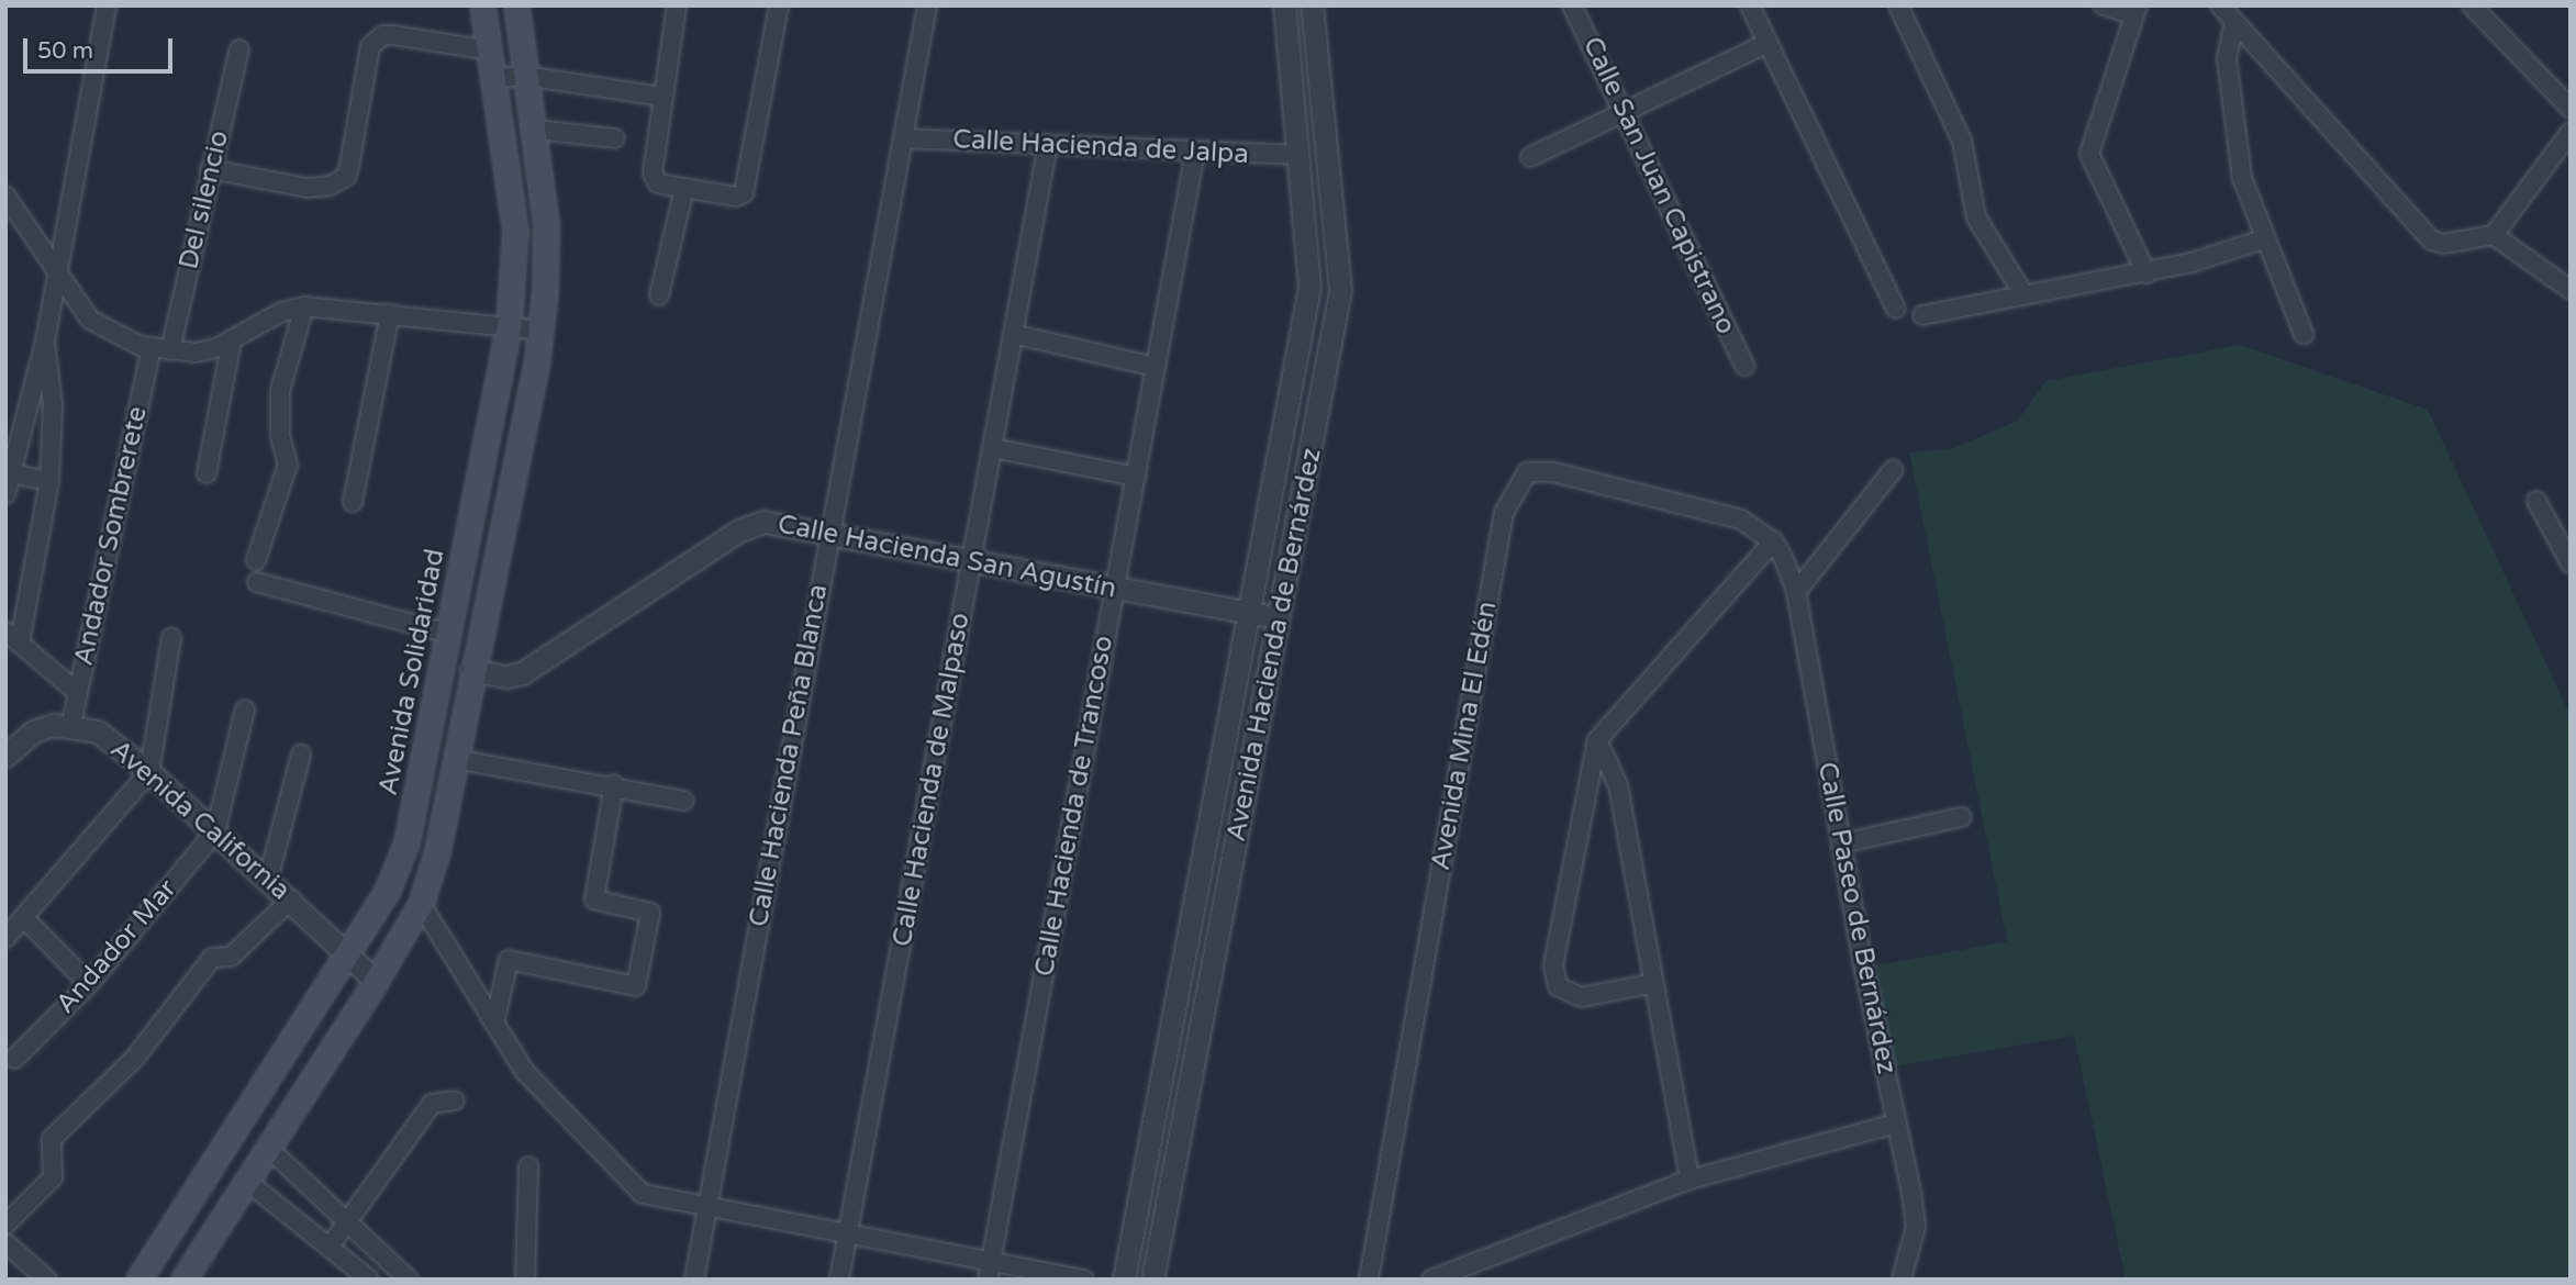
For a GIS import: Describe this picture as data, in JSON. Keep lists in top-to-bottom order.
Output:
{
  "streets": {
    "main road": ["Avenida Solidaridad"],
    "street": [
      "Calle Hacienda de Jalpa",
      "Calle San Juan Capistrano",
      "Del silencio",
      "Andador Sombrerete",
      "Calle Hacienda San Agustín",
      "Avenida Hacienda de Bernárdez",
      "Avenida Mina El Edén",
      "Calle Hacienda Peña Blanca",
      "Calle Hacienda de Malpaso",
      "Calle Hacienda de Trancoso",
      "Avenida California",
      "Calle Paseo de Bernárdez",
      "Andador Mar"
    ]
  },
  "crossings": [
    ["Calle Hacienda de Jalpa", "Avenida Hacienda de Bernárdez"],
    ["Calle Hacienda de Jalpa", "Calle Hacienda Peña Blanca"],
    ["Calle Hacienda de Jalpa", "Calle Hacienda de Malpaso"],
    ["Calle Hacienda de Jalpa", "Calle Hacienda de Trancoso"],
    ["Andador Sombrerete", "Avenida California"],
    ["Calle Hacienda San Agustín", "Avenida Hacienda de Bernárdez"],
    ["Calle Hacienda San Agustín", "Calle Hacienda Peña Blanca"],
    ["Calle Hacienda San Agustín", "Calle Hacienda de Malpaso"],
    ["Calle Hacienda San Agustín", "Calle Hacienda de Trancoso"],
    ["Avenida Solidaridad", "Avenida California"],
    ["Avenida Mina El Edén", "Calle Paseo de Bernárdez"],
    ["Avenida California", "Andador Mar"]
  ],
  "scale_bar": "50 m"
}
